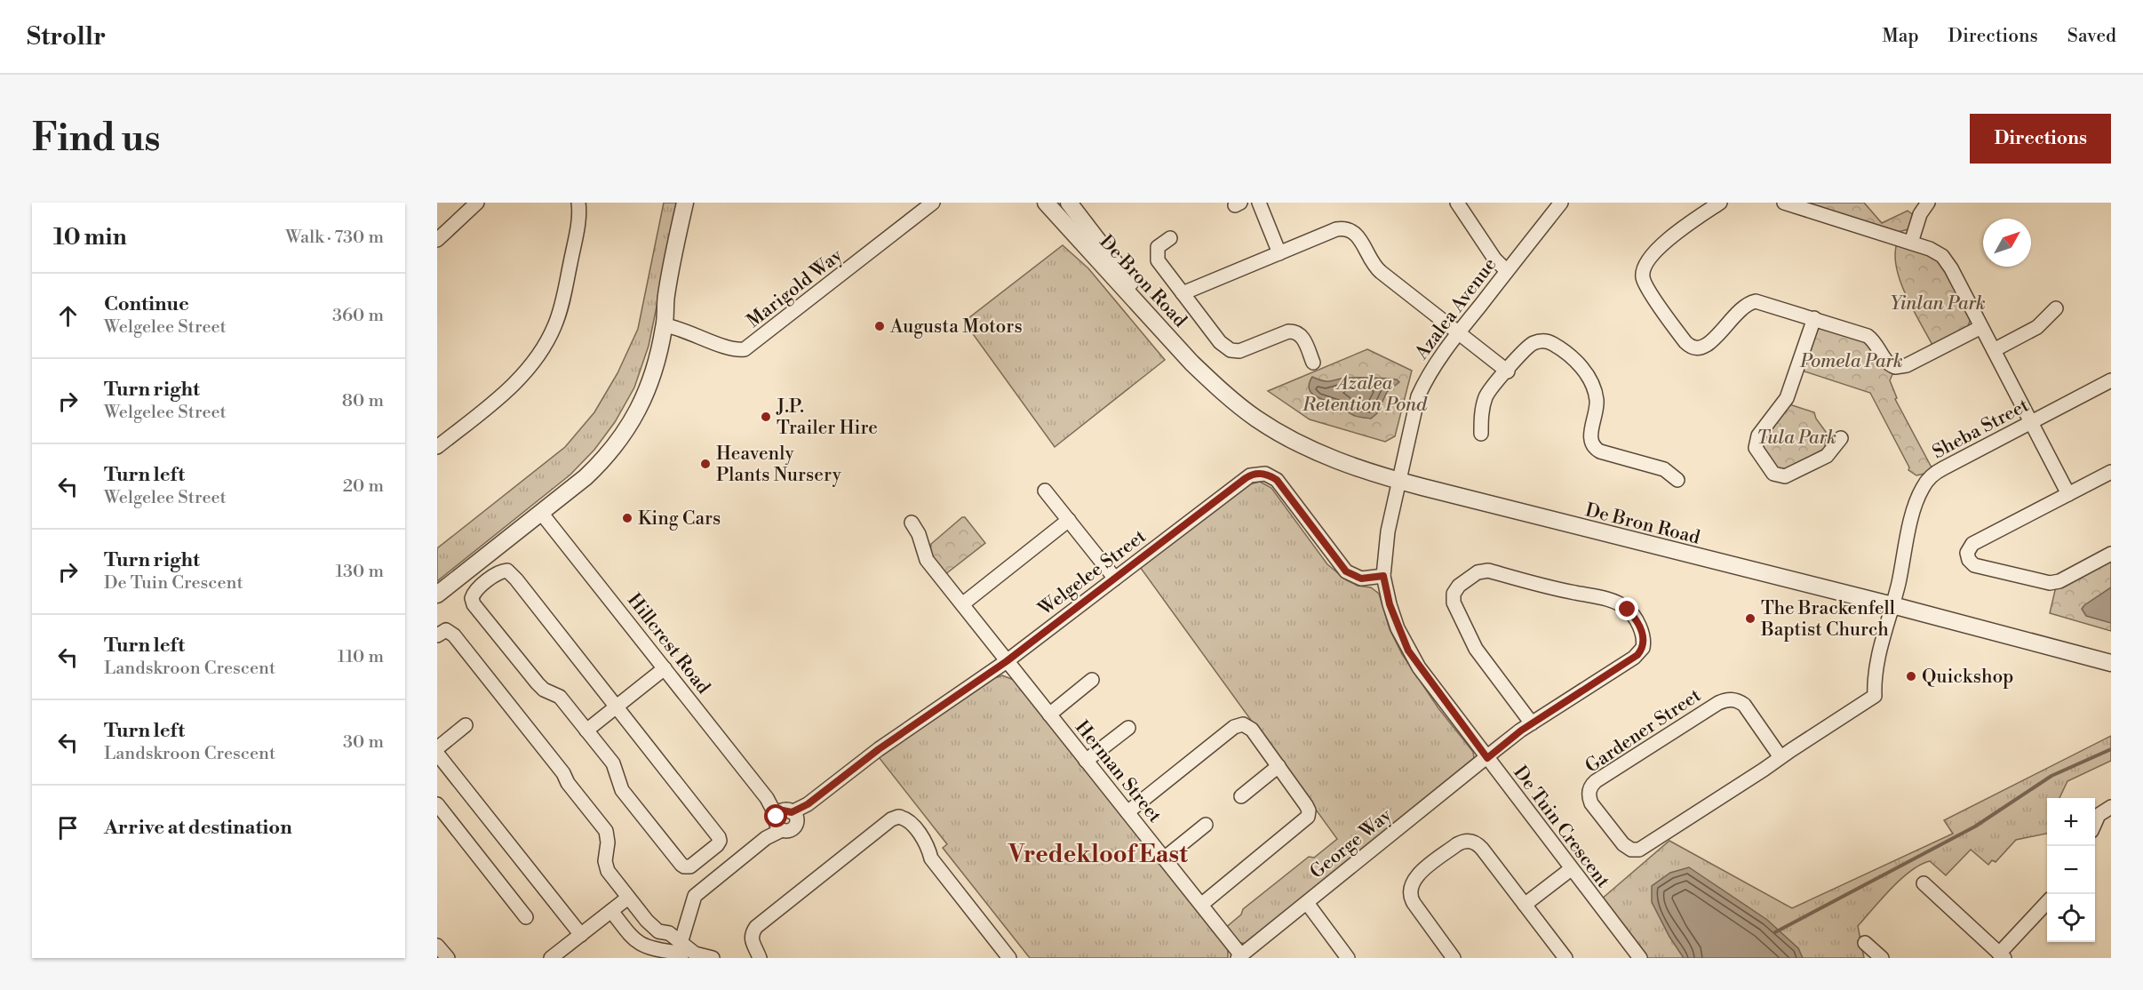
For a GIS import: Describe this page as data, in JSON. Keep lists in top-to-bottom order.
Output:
{
  "streets": {
    "street": [
      "De Bron Road",
      "Marigold Way",
      "Azalea Avenue",
      "Sheba Street",
      "Welgelee Street",
      "Hillcrest Road",
      "Gardener Street",
      "Herman Street",
      "De Tuin Crescent",
      "George Way"
    ]
  },
  "crossings": [
    ["De Bron Road", "Azalea Avenue"],
    ["De Bron Road", "Sheba Street"],
    ["De Bron Road", "Gardener Street"],
    ["De Bron Road", "De Tuin Crescent"],
    ["Azalea Avenue", "De Tuin Crescent"],
    ["Sheba Street", "Gardener Street"],
    ["Welgelee Street", "Hillcrest Road"],
    ["Welgelee Street", "Herman Street"],
    ["Welgelee Street", "De Tuin Crescent"],
    ["Herman Street", "George Way"],
    ["De Tuin Crescent", "George Way"]
  ],
  "districts": ["Vredekloof East"],
  "parks": [
    "Yinlan Park",
    "Pomela Park",
    "Azalea Retention Pond",
    "Tula Park"
  ],
  "places": [
    "Augusta Motors",
    "J.P. Trailer Hire",
    "Heavenly Plants Nursery",
    "King Cars",
    "The Brackenfell Baptist Church",
    "Quickshop"
  ],
  "north": "top right",
  "page": {
    "header": "Strollr",
    "nav": ["Map", "Directions", "Saved"],
    "buttons": "Directions",
    "title": "Find us",
    "heading": ["10 min", "Walk · 730 m"],
    "list": [
      ["Continue", "Welgelee Street", "360 m"],
      ["Turn right", "Welgelee Street", "80 m"],
      ["Turn left", "Welgelee Street", "20 m"],
      ["Turn right", "De Tuin Crescent", "130 m"],
      ["Turn left", "Landskroon Crescent", "110 m"],
      ["Turn left", "Landskroon Crescent", "30 m"],
      "Arrive at destination"
    ],
    "map_buttons": ["+", "−"]
  }
}
